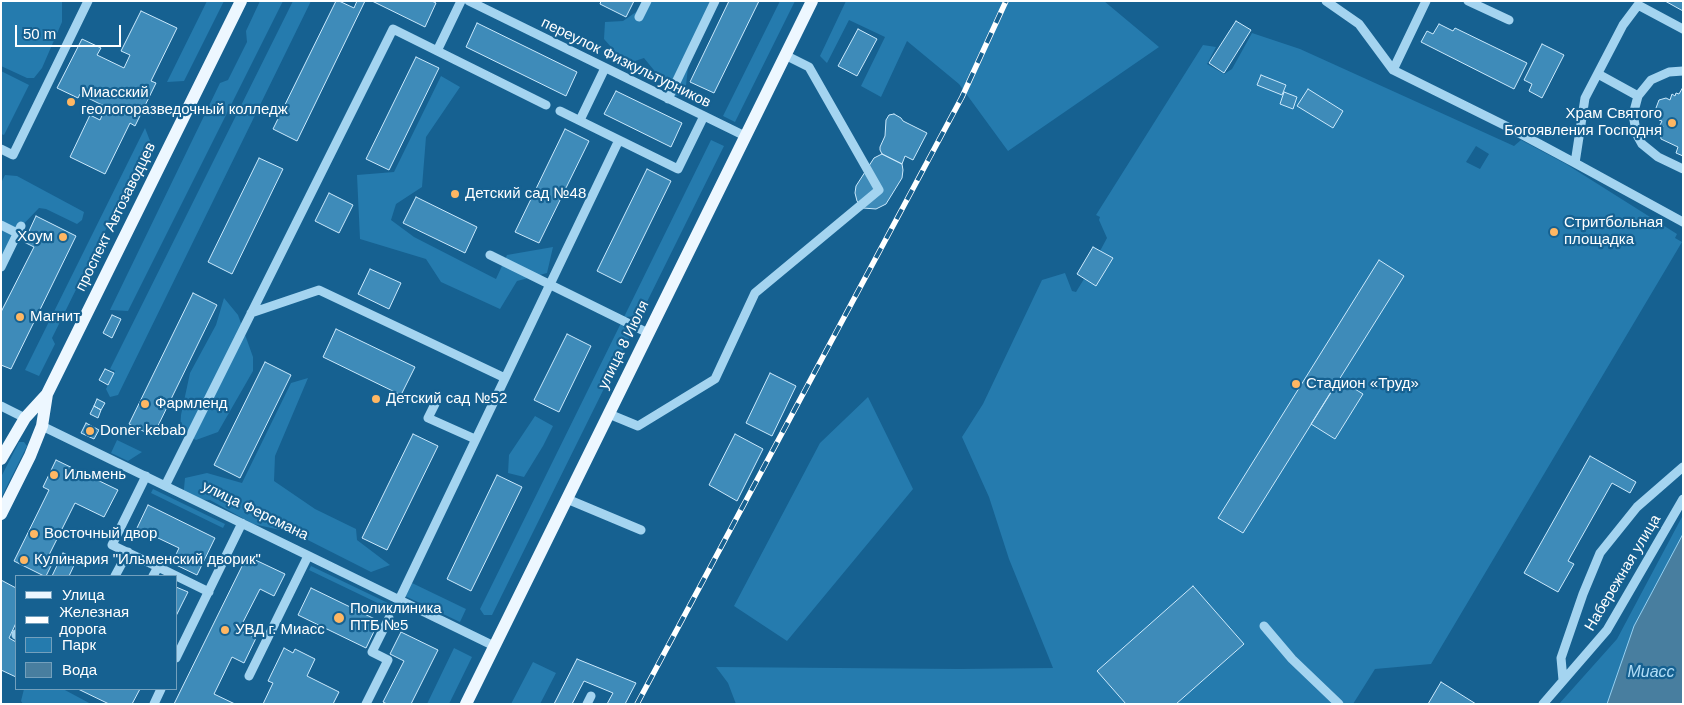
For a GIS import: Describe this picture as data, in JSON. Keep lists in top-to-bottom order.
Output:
{
  "streets": {
    "main road": ["проспект Автозаводцев", "улица 8 Июля", "улица Ферсмана"],
    "street": ["переулок Физкультурников", "Набережная улица"]
  },
  "crossings": [
    ["переулок Физкультурников", "улица 8 Июля"],
    ["проспект Автозаводцев", "улица Ферсмана"],
    ["улица 8 Июля", "улица Ферсмана"]
  ],
  "water": ["Миасс"],
  "places": [
    "Миасский геологоразведочный колледж",
    "Храм Святого Богоявления Господня",
    "Детский сад №48",
    "Стритбольная площадка",
    "Хоум",
    "Магнит",
    "Стадион «Труд»",
    "Детский сад №52",
    "Фармленд",
    "Doner kebab",
    "Ильмень",
    "Восточный двор",
    "Кулинария \"Ильменский дворик\"",
    "Поликлиника ПТБ №5",
    "УВД г. Миасс"
  ],
  "legend": [
    "Улица",
    "Железная дорога",
    "Парк",
    "Вода"
  ],
  "scale_bar": "50 m"
}
